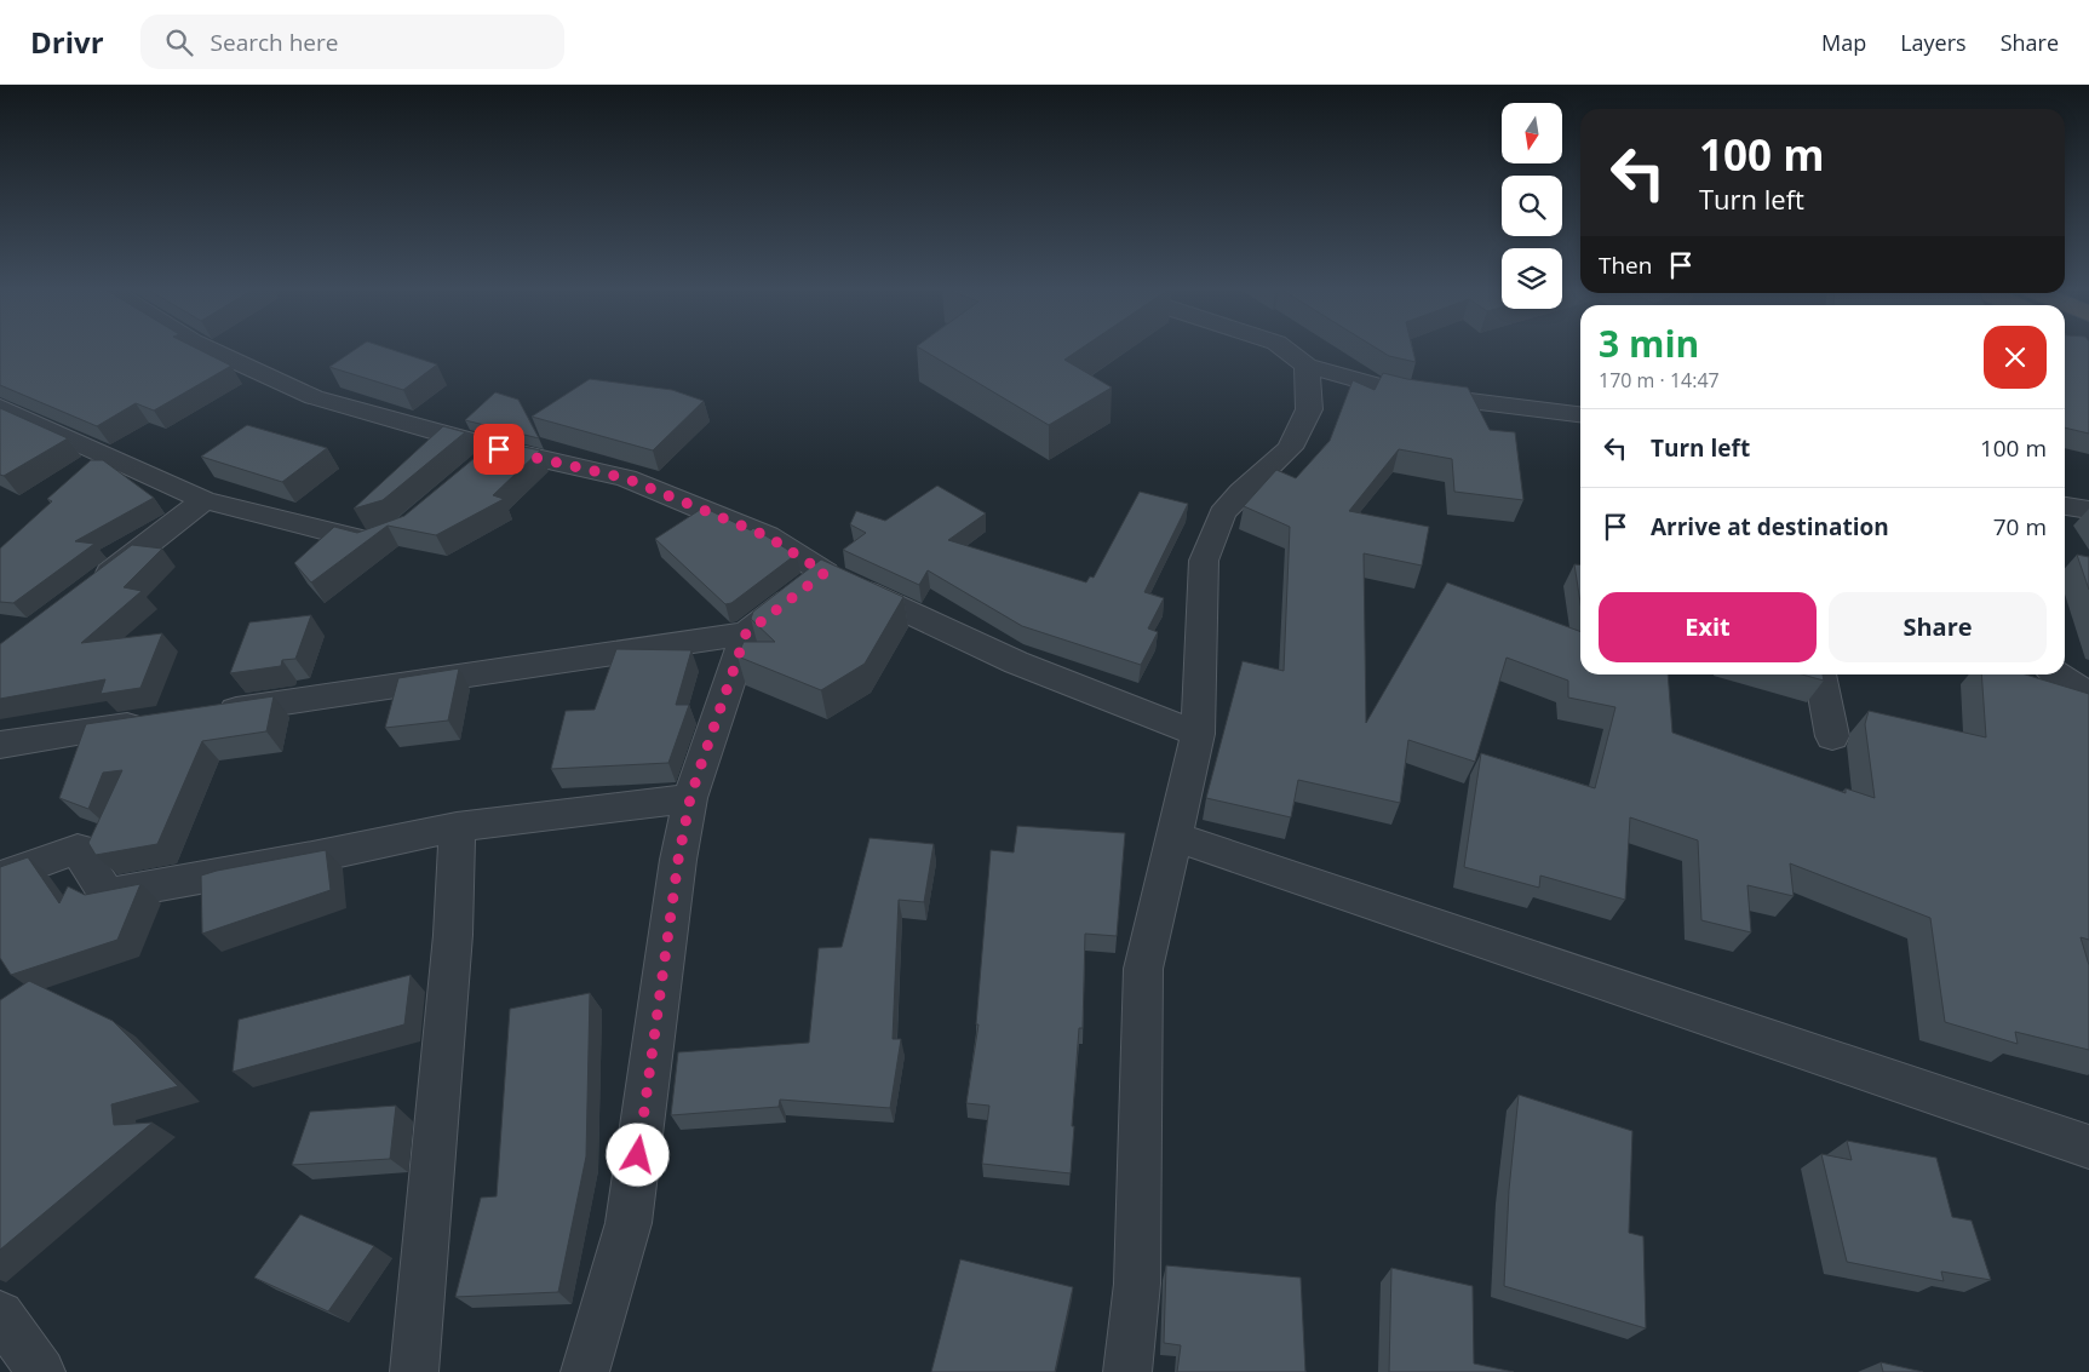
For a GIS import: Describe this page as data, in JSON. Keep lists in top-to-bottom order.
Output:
{
  "north": "bottom",
  "page": {
    "header": "Drivr",
    "search": "Search here",
    "nav": ["Map", "Layers", "Share"],
    "turn": ["100 m", "Turn left"],
    "then": "Then",
    "heading": ["3 min", "170 m · 14:47"],
    "list": [
      {
        "name": "Turn left",
        "value": "100 m"
      },
      {
        "name": "Arrive at destination",
        "value": "70 m"
      }
    ],
    "buttons": ["Exit", "Share"]
  }
}
